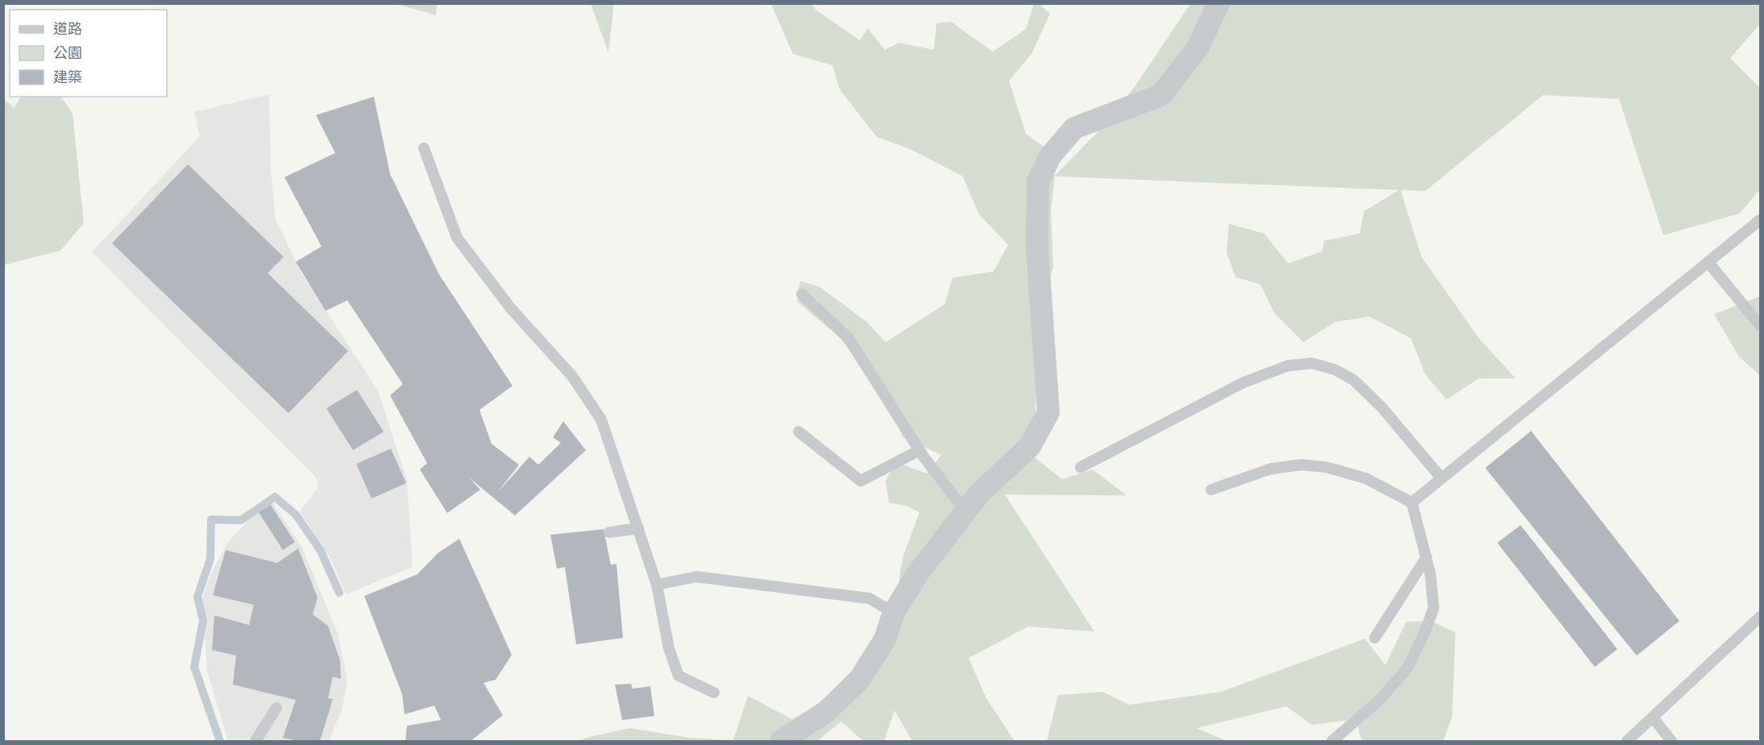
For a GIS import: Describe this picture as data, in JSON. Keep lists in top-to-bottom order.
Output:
{
  "legend": ["道路", "公園", "建築"]
}
